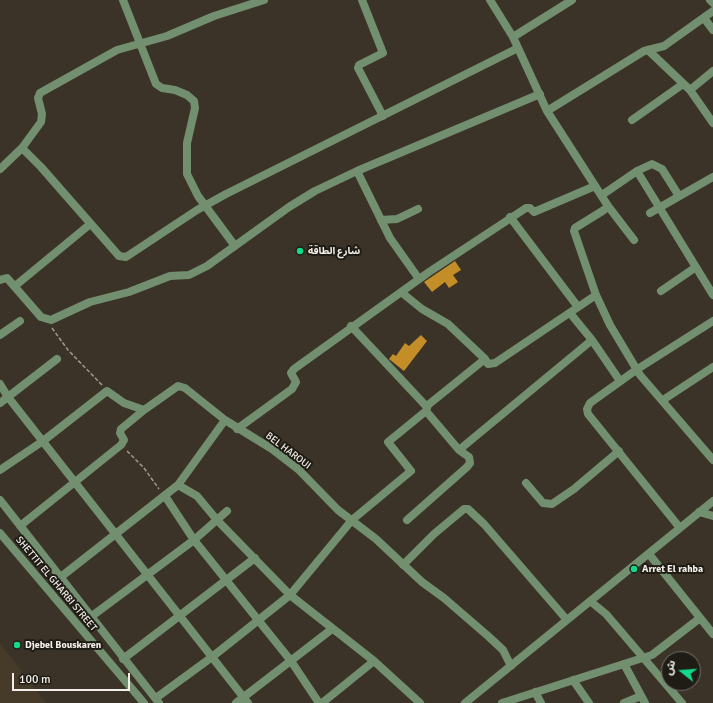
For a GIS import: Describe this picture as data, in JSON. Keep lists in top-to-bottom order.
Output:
{
  "streets": {
    "street": ["BEL HAROUI", "SHETTIT EL GHARBI STREET"]
  },
  "places": ["شارع الطاقة", "Arret El rahba", "Djebel Bouskaren"],
  "scale_bar": "100 m",
  "north": "left"
}
